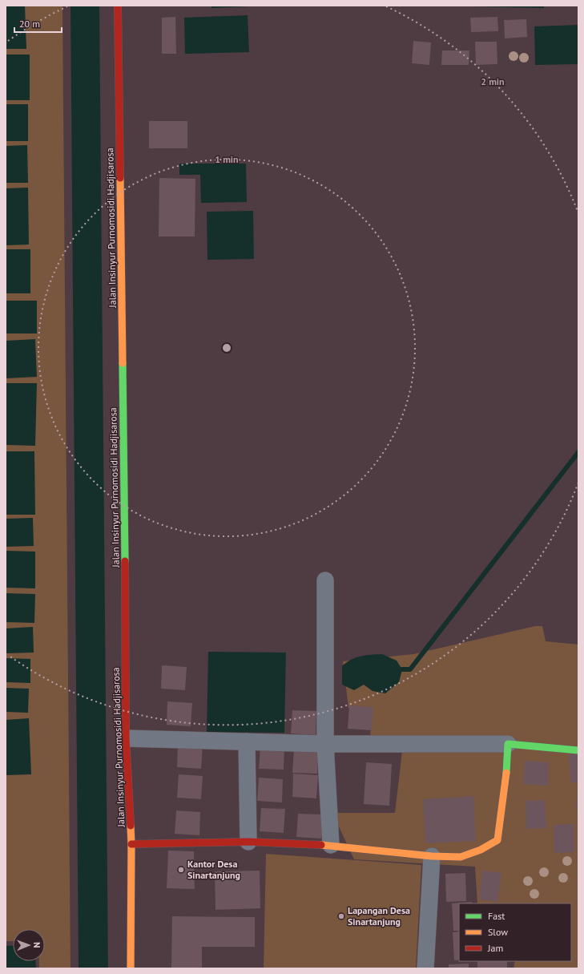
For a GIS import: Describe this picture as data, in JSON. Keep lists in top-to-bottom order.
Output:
{
  "streets": {
    "street": ["Jalan Insinyur Purnomosidi Hadjisarosa"]
  },
  "places": ["Kantor Desa Sinartanjung", "Lapangan Desa Sinartanjung"],
  "legend": ["Fast", "Slow", "Jam"],
  "scale_bar": "20 m",
  "north": "right",
  "rings": ["2 min", "1 min"]
}
